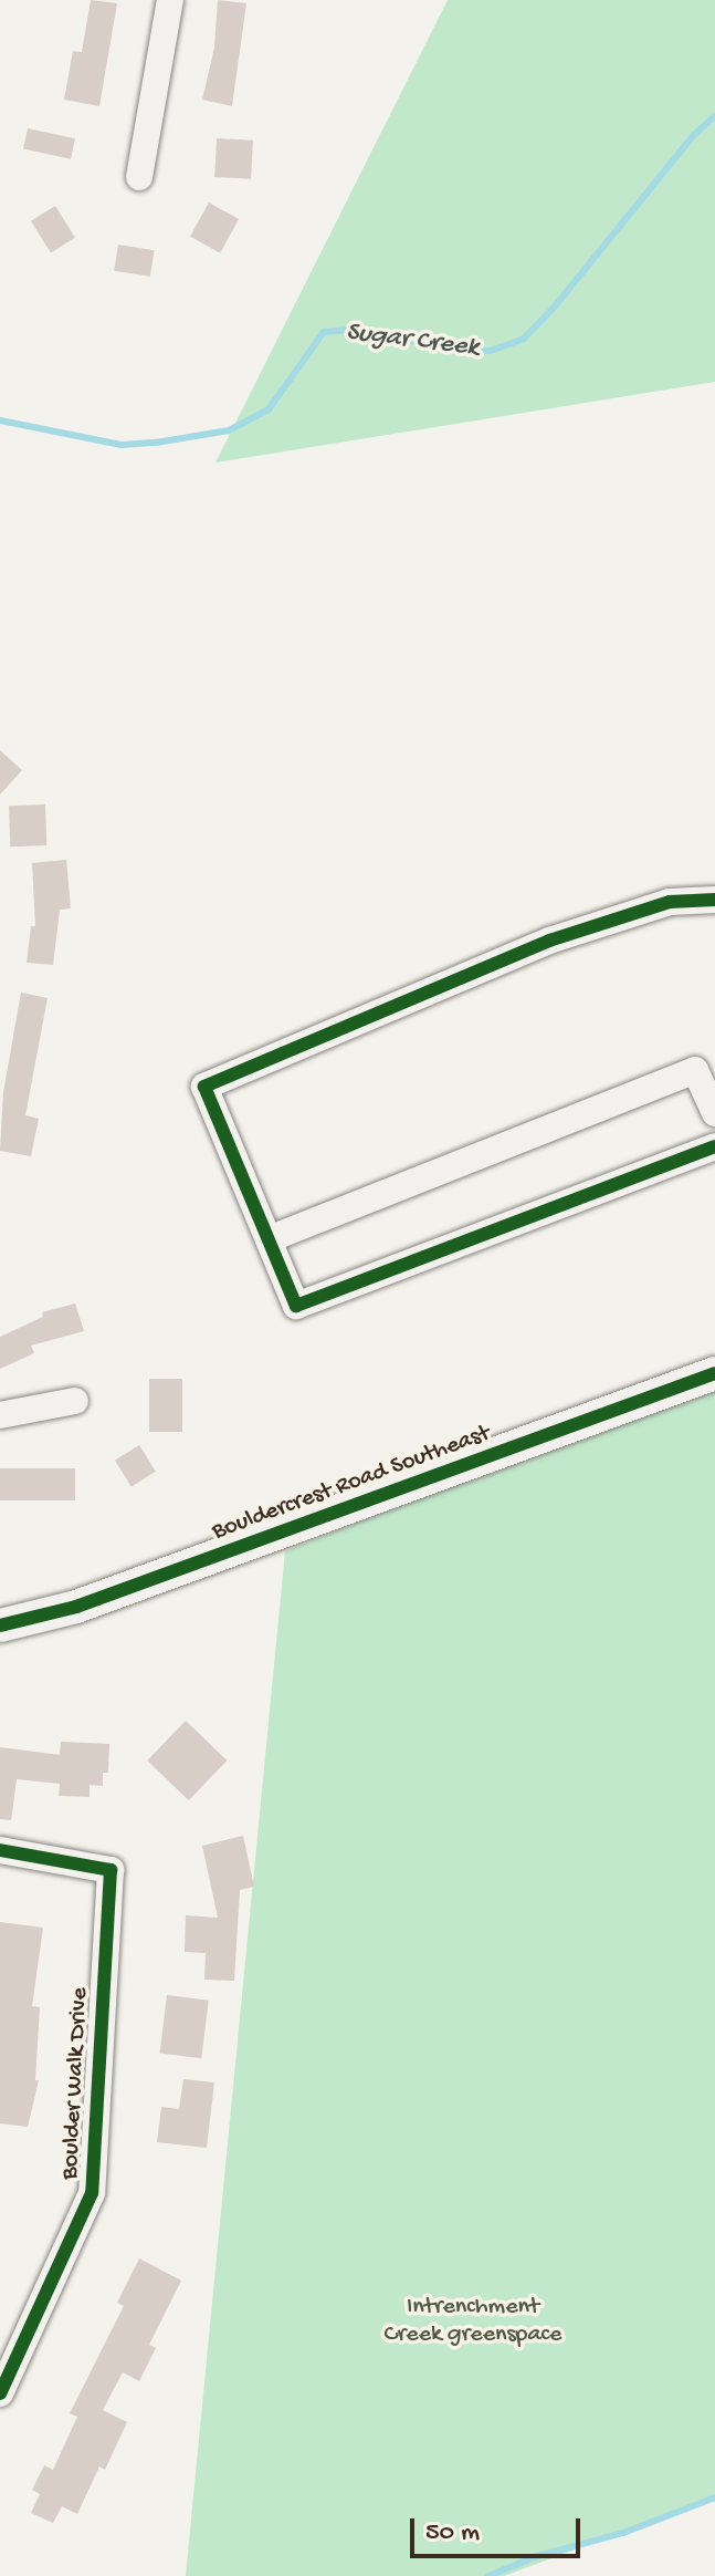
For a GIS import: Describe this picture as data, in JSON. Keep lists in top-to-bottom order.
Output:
{
  "streets": {
    "street": ["Bouldercrest Road Southeast", "Boulder Walk Drive"]
  },
  "water": ["Sugar Creek"],
  "parks": ["Intrenchment Creek greenspace"],
  "scale_bar": "50 m"
}
